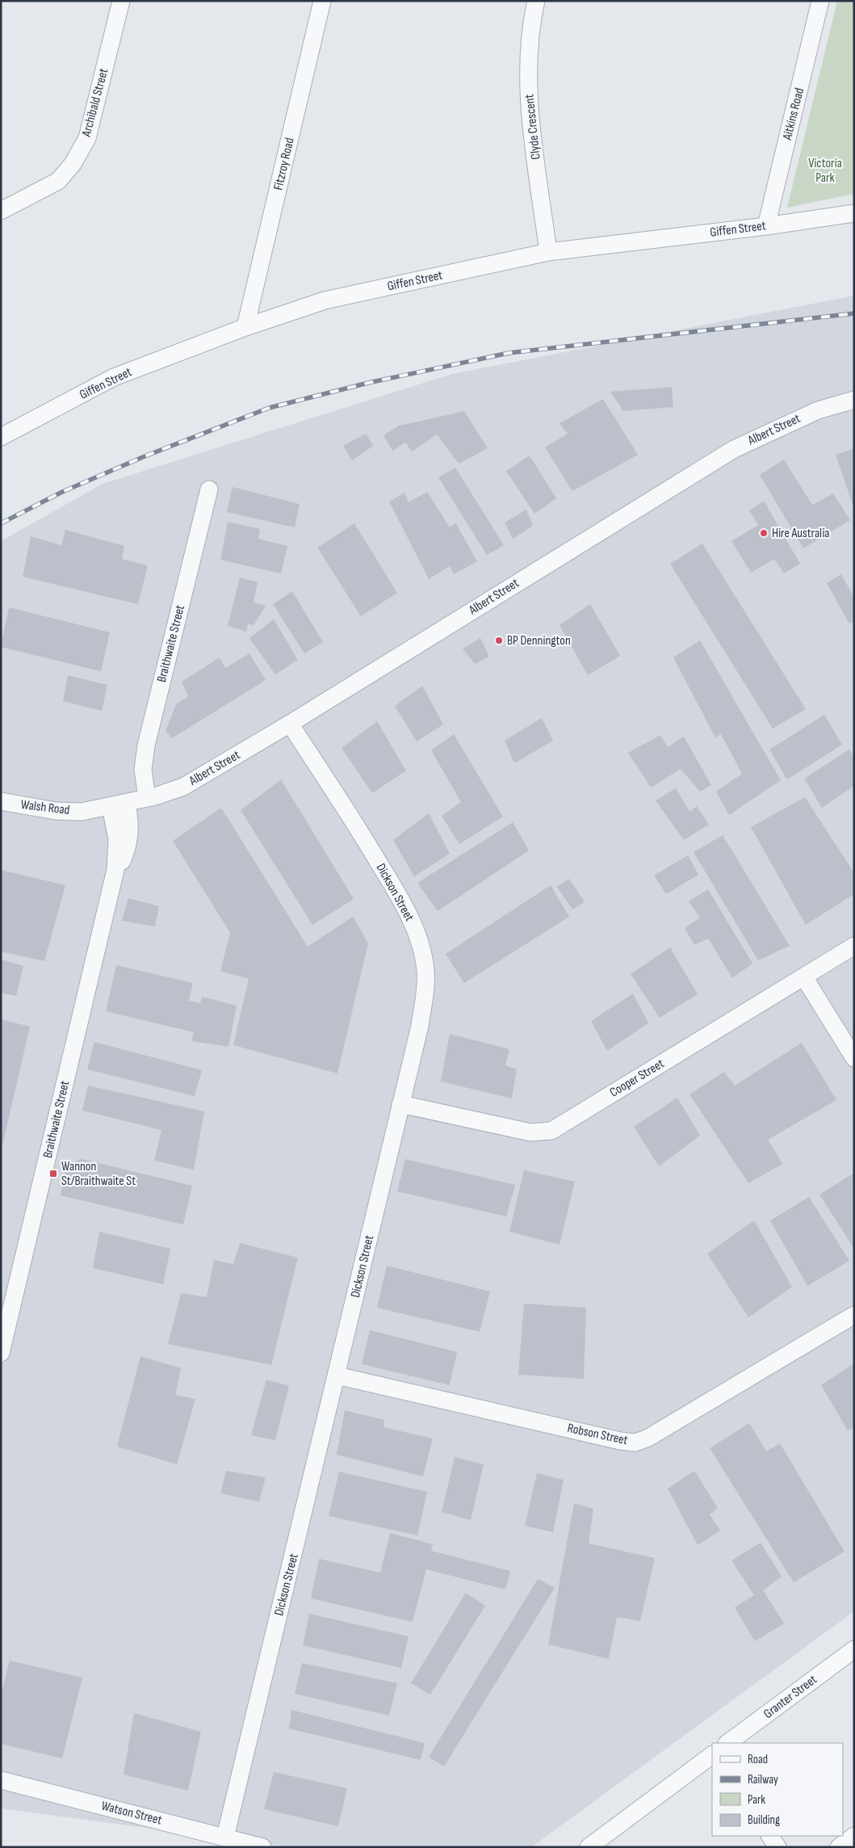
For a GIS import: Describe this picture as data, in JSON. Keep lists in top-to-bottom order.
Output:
{
  "streets": {
    "street": [
      "Archibald Street",
      "Aitkins Road",
      "Clyde Crescent",
      "Fitzroy Road",
      "Giffen Street",
      "Albert Street",
      "Braithwaite Street",
      "Walsh Road",
      "Dickson Street",
      "Cooper Street",
      "Robson Street",
      "Granter Street",
      "Watson Street"
    ]
  },
  "crossings": [
    ["Aitkins Road", "Giffen Street"],
    ["Clyde Crescent", "Giffen Street"],
    ["Fitzroy Road", "Giffen Street"],
    ["Albert Street", "Braithwaite Street"],
    ["Albert Street", "Walsh Road"],
    ["Albert Street", "Dickson Street"],
    ["Braithwaite Street", "Walsh Road"],
    ["Dickson Street", "Cooper Street"],
    ["Dickson Street", "Robson Street"],
    ["Dickson Street", "Watson Street"]
  ],
  "parks": ["Victoria Park"],
  "places": {
    "other": ["Hire Australia", "BP Dennington"],
    "transit": ["Wannon St/Braithwaite St"]
  },
  "legend": [
    "Road",
    "Railway",
    "Park",
    "Building"
  ]
}
